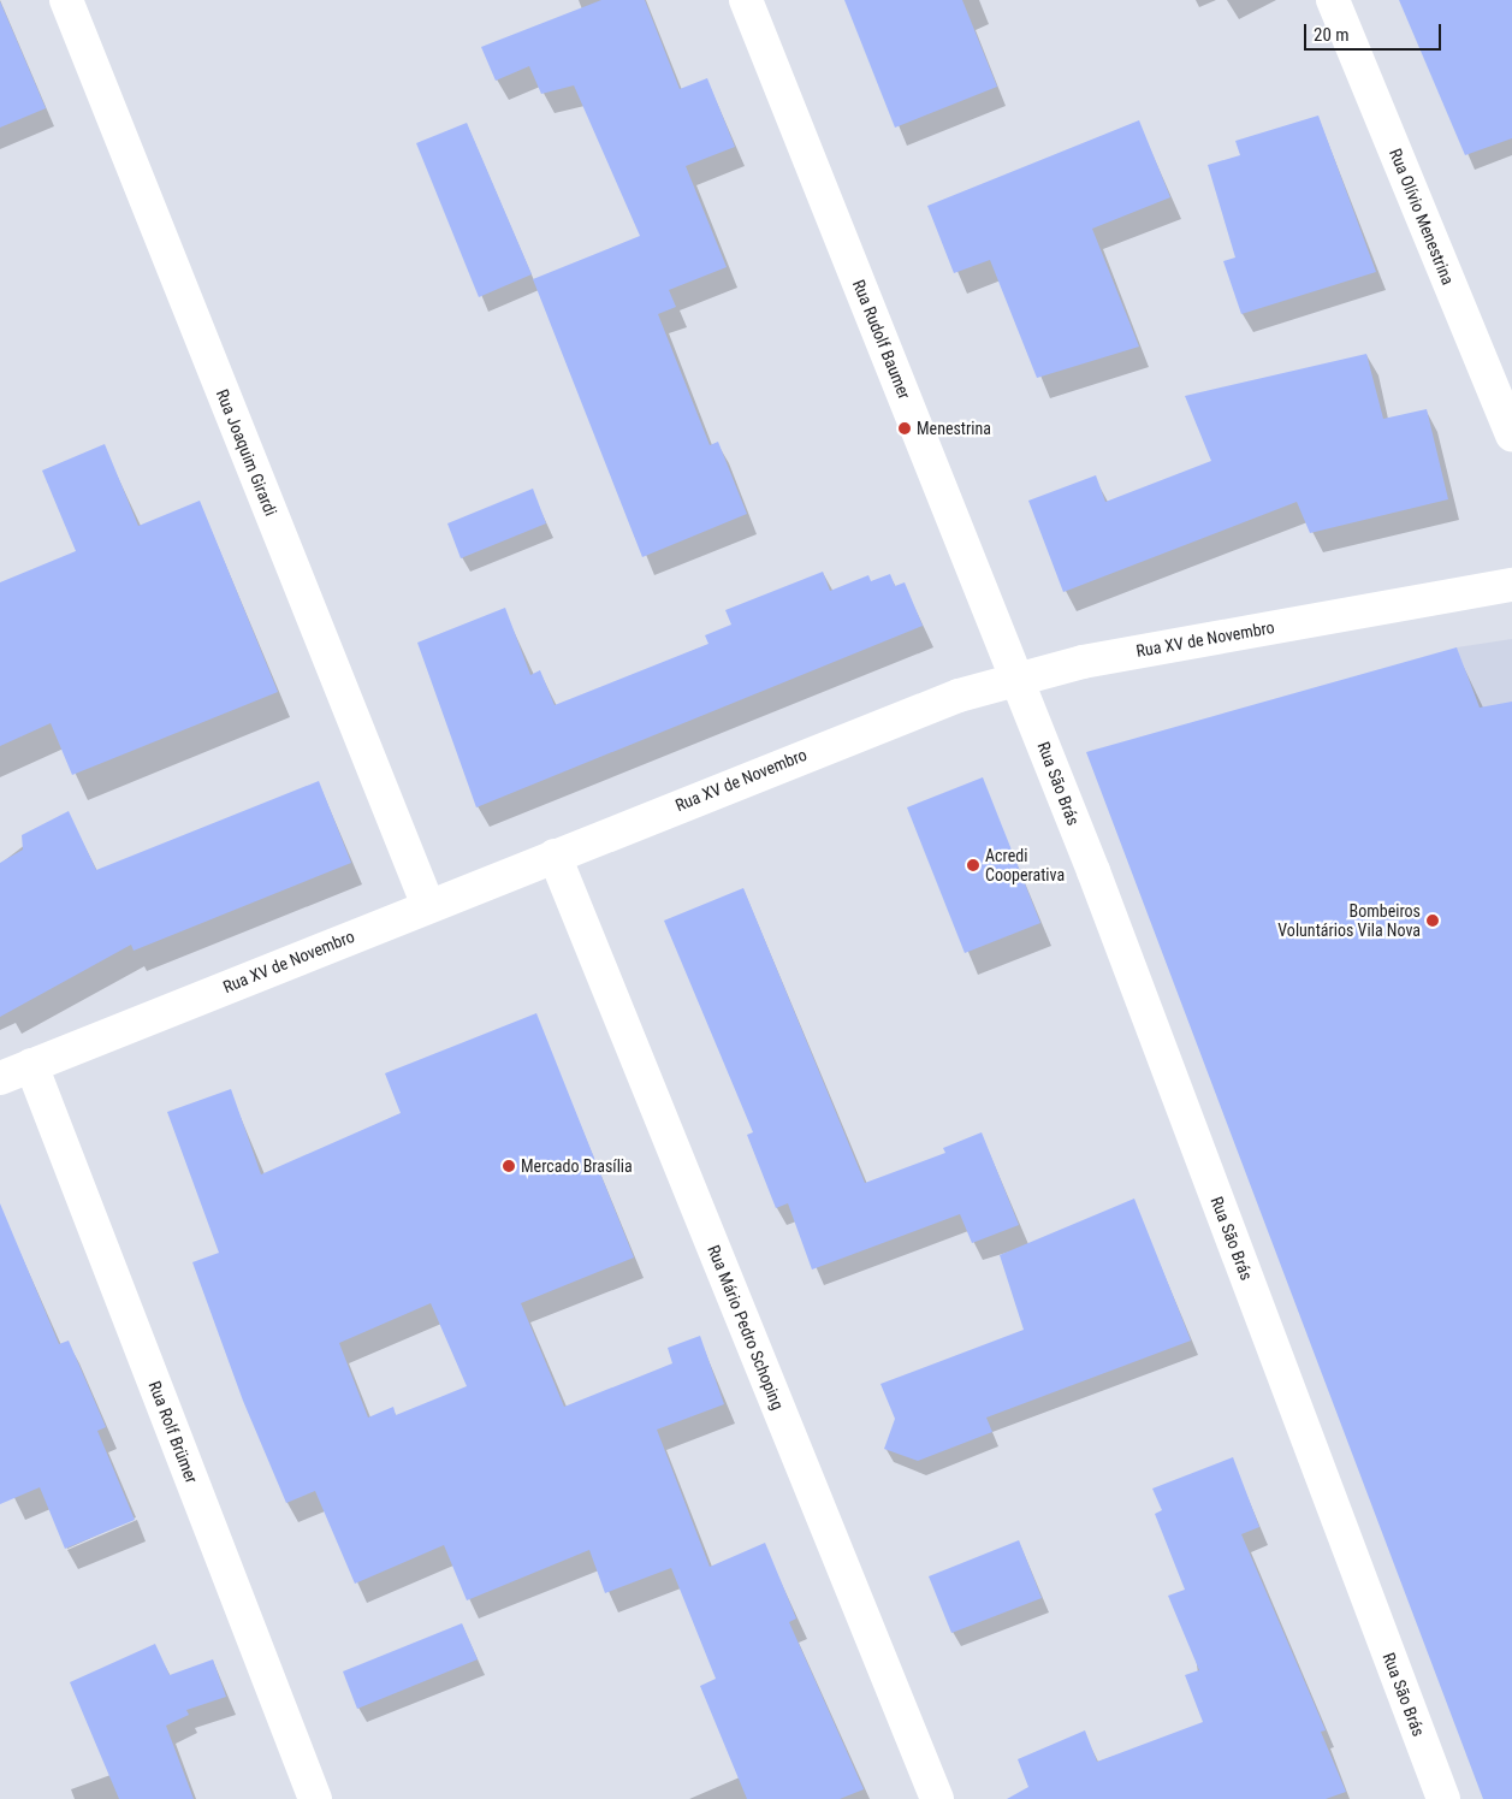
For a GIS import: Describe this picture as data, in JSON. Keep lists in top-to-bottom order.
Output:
{
  "streets": {
    "street": [
      "Rua Olívio Menestrina",
      "Rua Rudolf Baumer",
      "Rua Joaquim Girardi",
      "Rua XV de Novembro",
      "Rua São Brás",
      "Rua Mário Pedro Schoping",
      "Rua Rolf Brümer"
    ]
  },
  "crossings": [
    ["Rua Rudolf Baumer", "Rua XV de Novembro"],
    ["Rua Rudolf Baumer", "Rua São Brás"],
    ["Rua Joaquim Girardi", "Rua XV de Novembro"],
    ["Rua XV de Novembro", "Rua São Brás"],
    ["Rua XV de Novembro", "Rua Mário Pedro Schoping"],
    ["Rua XV de Novembro", "Rua Rolf Brümer"]
  ],
  "places": [
    "Menestrina",
    "Acredi Cooperativa",
    "Bombeiros Voluntários Vila Nova",
    "Mercado Brasília"
  ],
  "scale_bar": "20 m"
}
